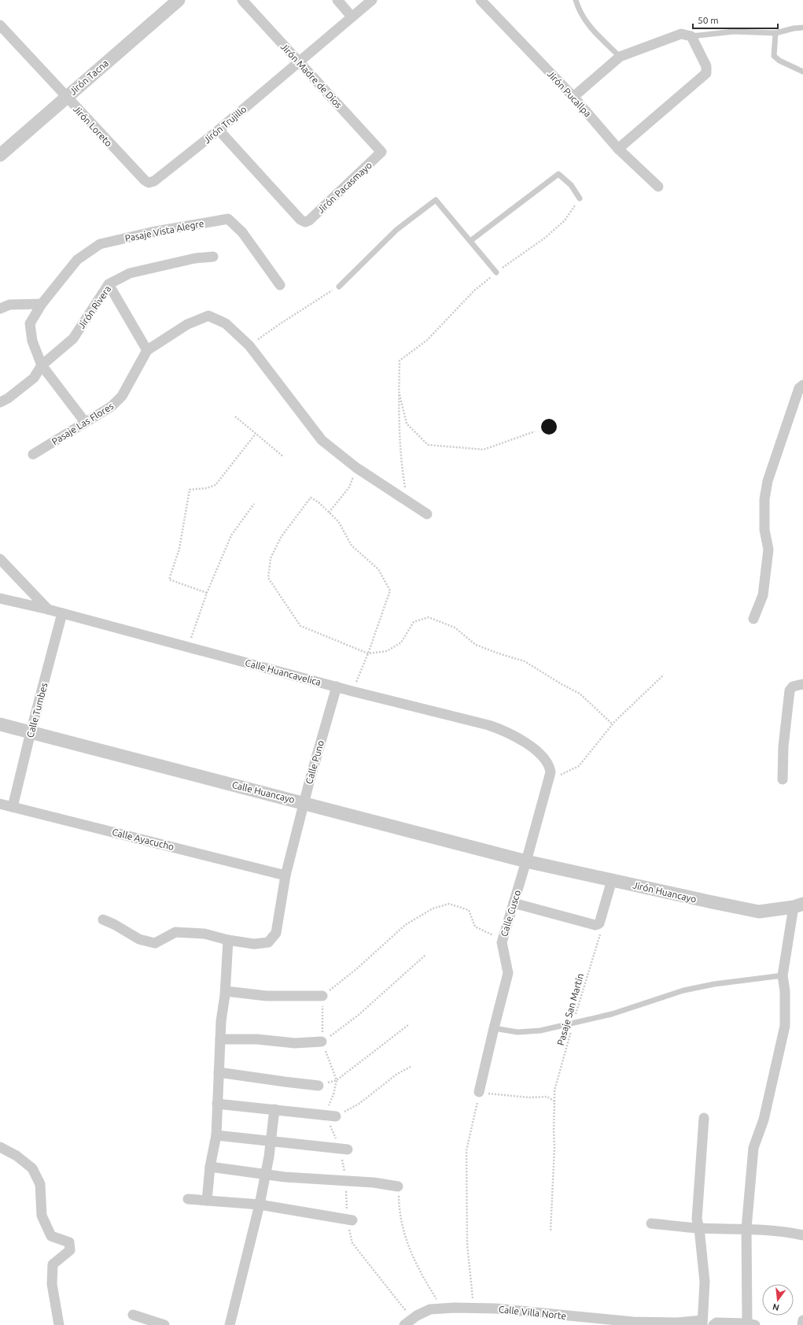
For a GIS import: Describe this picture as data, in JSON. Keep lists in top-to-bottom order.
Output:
{
  "streets": {
    "street": [
      "Jirón Madre de Dios",
      "Jirón Tacna",
      "Jirón Pucallpa",
      "Jirón Trujillo",
      "Jirón Loreto",
      "Jirón Pacasmayo",
      "Pasaje Vista Alegre",
      "Jirón Rivera",
      "Pasaje Las Flores",
      "Calle Huancavelica",
      "Calle Tumbes",
      "Calle Puno",
      "Calle Huancayo",
      "Calle Ayacucho",
      "Jirón Huancayo",
      "Calle Cusco",
      "Calle Villa Norte"
    ],
    "path": ["Pasaje San Martín"]
  },
  "crossings": [
    ["Jirón Madre de Dios", "Jirón Trujillo"],
    ["Jirón Madre de Dios", "Jirón Pacasmayo"],
    ["Jirón Tacna", "Jirón Loreto"],
    ["Jirón Trujillo", "Jirón Loreto"],
    ["Jirón Trujillo", "Jirón Pacasmayo"],
    ["Calle Huancavelica", "Calle Tumbes"],
    ["Calle Huancavelica", "Calle Puno"],
    ["Calle Huancavelica", "Calle Cusco"],
    ["Calle Tumbes", "Calle Huancayo"],
    ["Calle Tumbes", "Calle Ayacucho"],
    ["Calle Puno", "Calle Huancayo"],
    ["Calle Puno", "Calle Ayacucho"],
    ["Calle Huancayo", "Jirón Huancayo"],
    ["Calle Huancayo", "Calle Cusco"],
    ["Jirón Huancayo", "Calle Cusco"]
  ],
  "scale_bar": "50 m",
  "north": "bottom"
}
